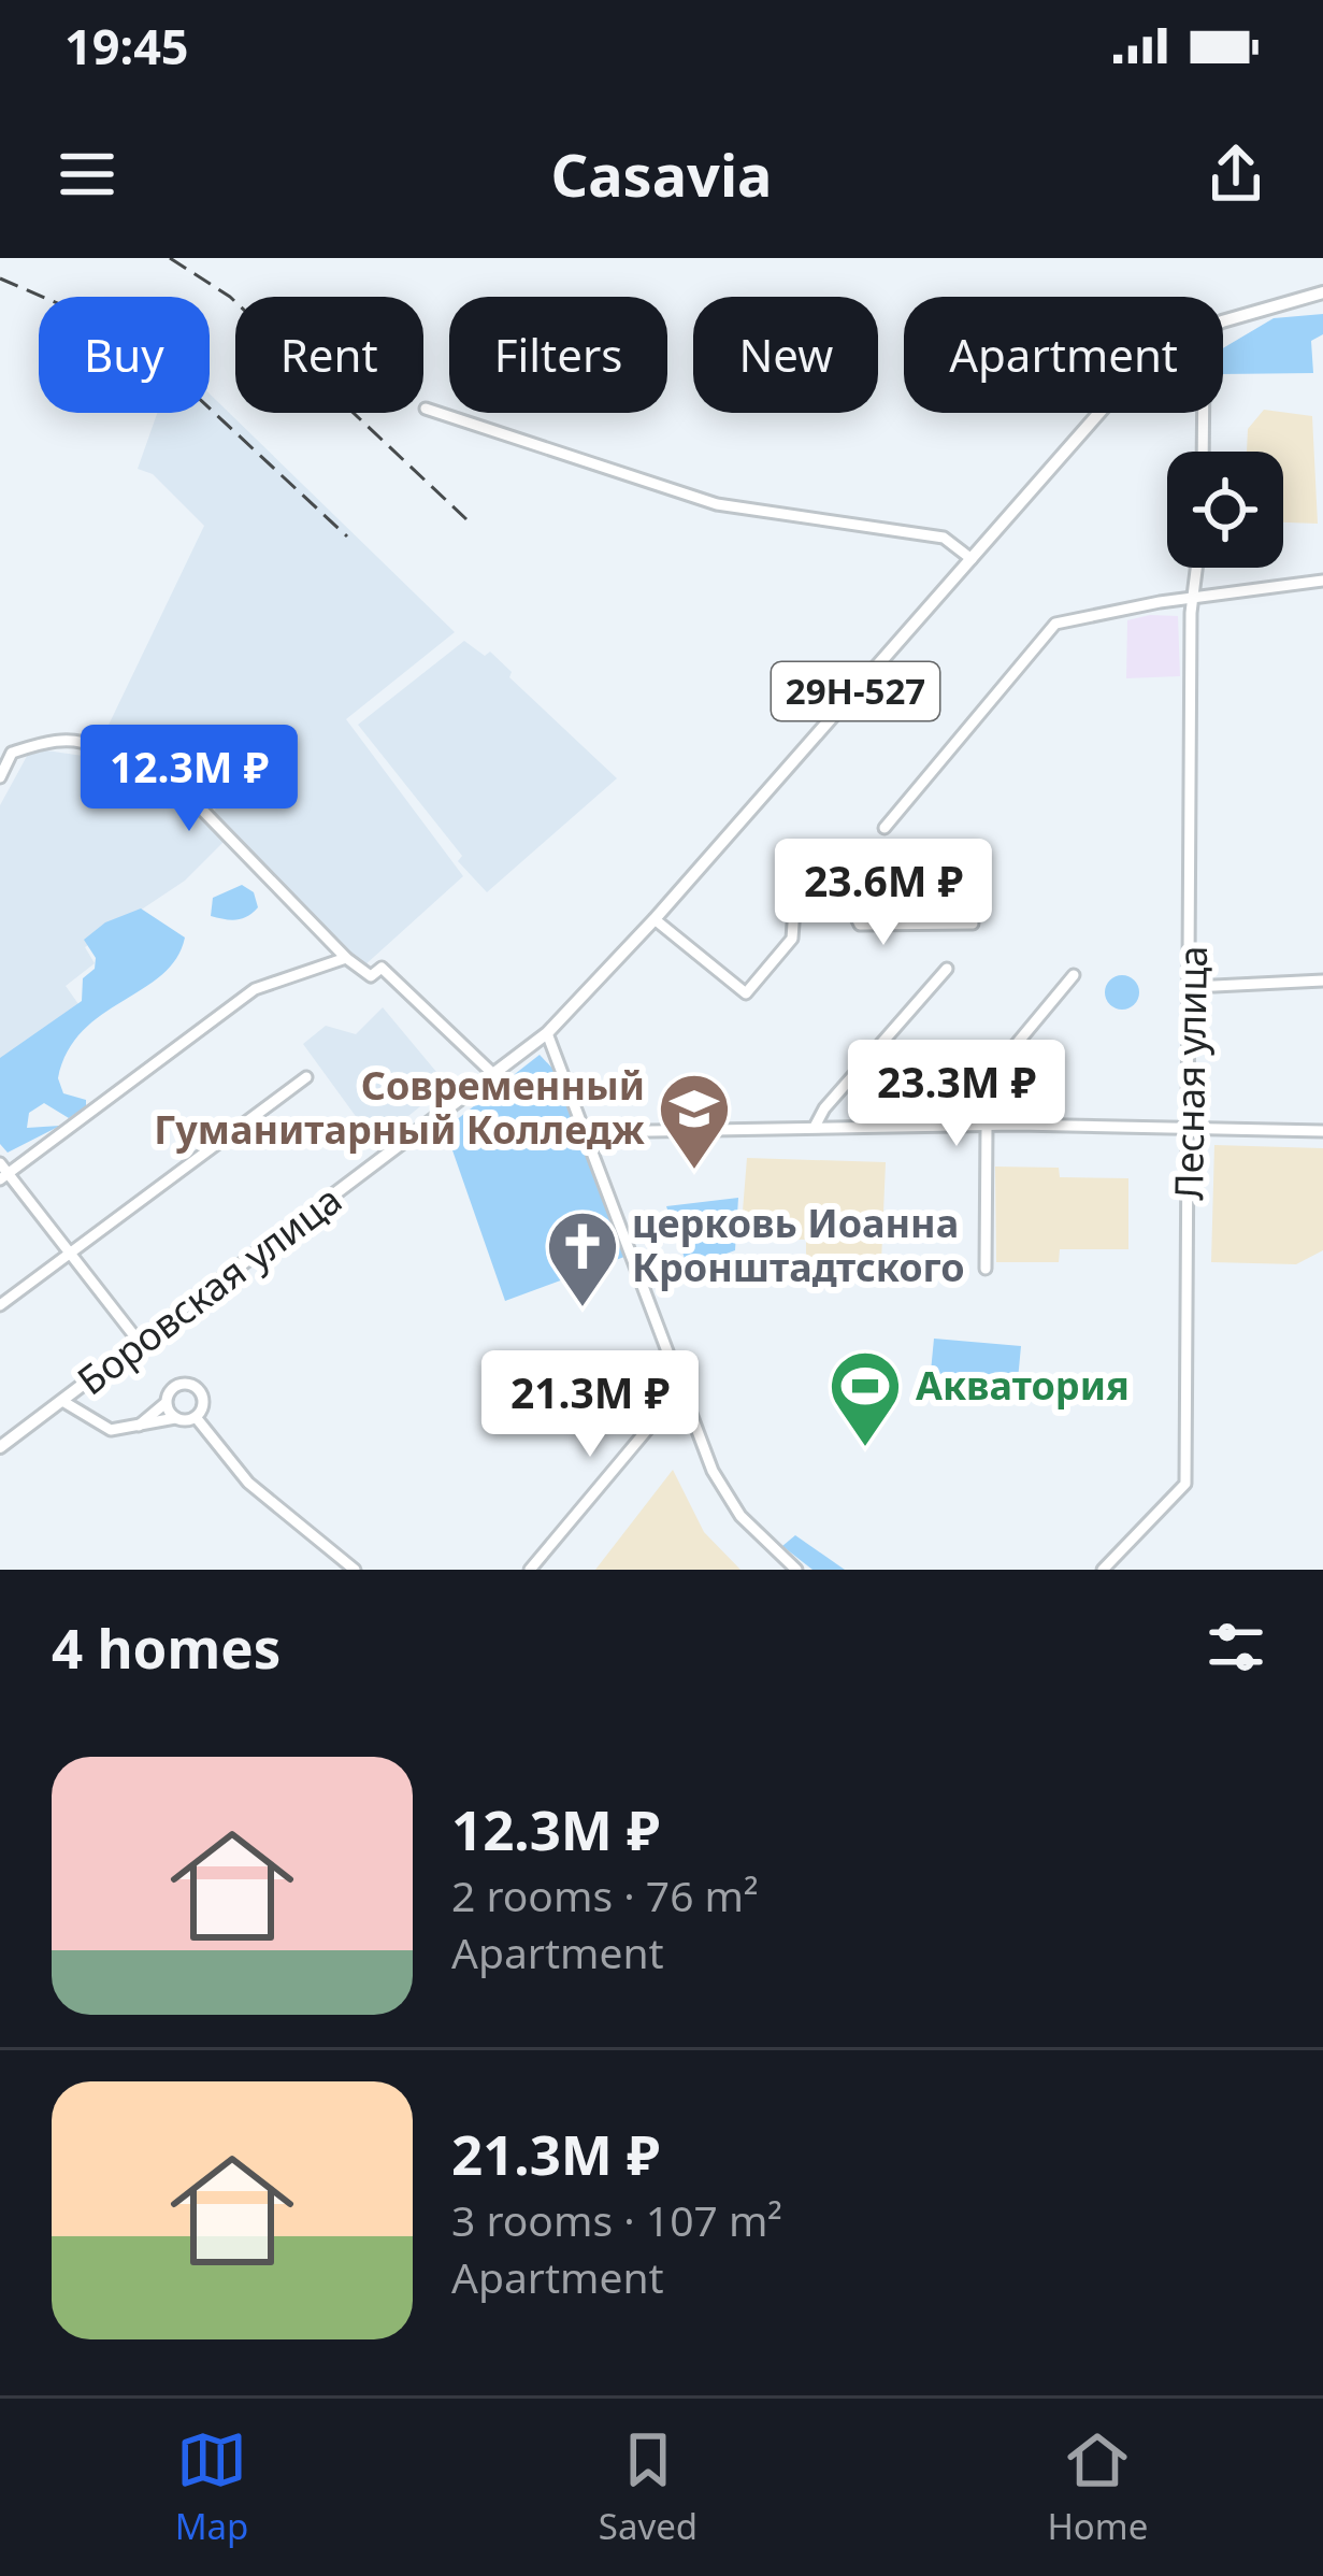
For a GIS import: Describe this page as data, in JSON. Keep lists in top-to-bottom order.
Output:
{
  "streets": {
    "main road": ["29Н-527", "Боровская улица"],
    "street": ["Лесная улица"]
  },
  "places": {
    "school or university": ["Современный Гуманитарный Колледж"],
    "church": ["церковь Иоанна Кронштадтского"],
    "sports": ["Акватория"]
  },
  "page": {
    "status": "19:45",
    "header": "Casavia",
    "chip": [
      "Buy",
      "Rent",
      "Filters",
      "New",
      "Apartment"
    ],
    "price": [
      "12.3M ₽",
      "23.6M ₽",
      "23.3M ₽",
      "21.3M ₽"
    ],
    "heading": "4 homes",
    "list": [
      {
        "name": "12.3M ₽",
        "note": "2 rooms · 76 m² · Apartment"
      },
      {
        "name": "21.3M ₽",
        "note": "3 rooms · 107 m² · Apartment"
      }
    ],
    "tabs": ["Map", "Saved", "Home"]
  }
}
